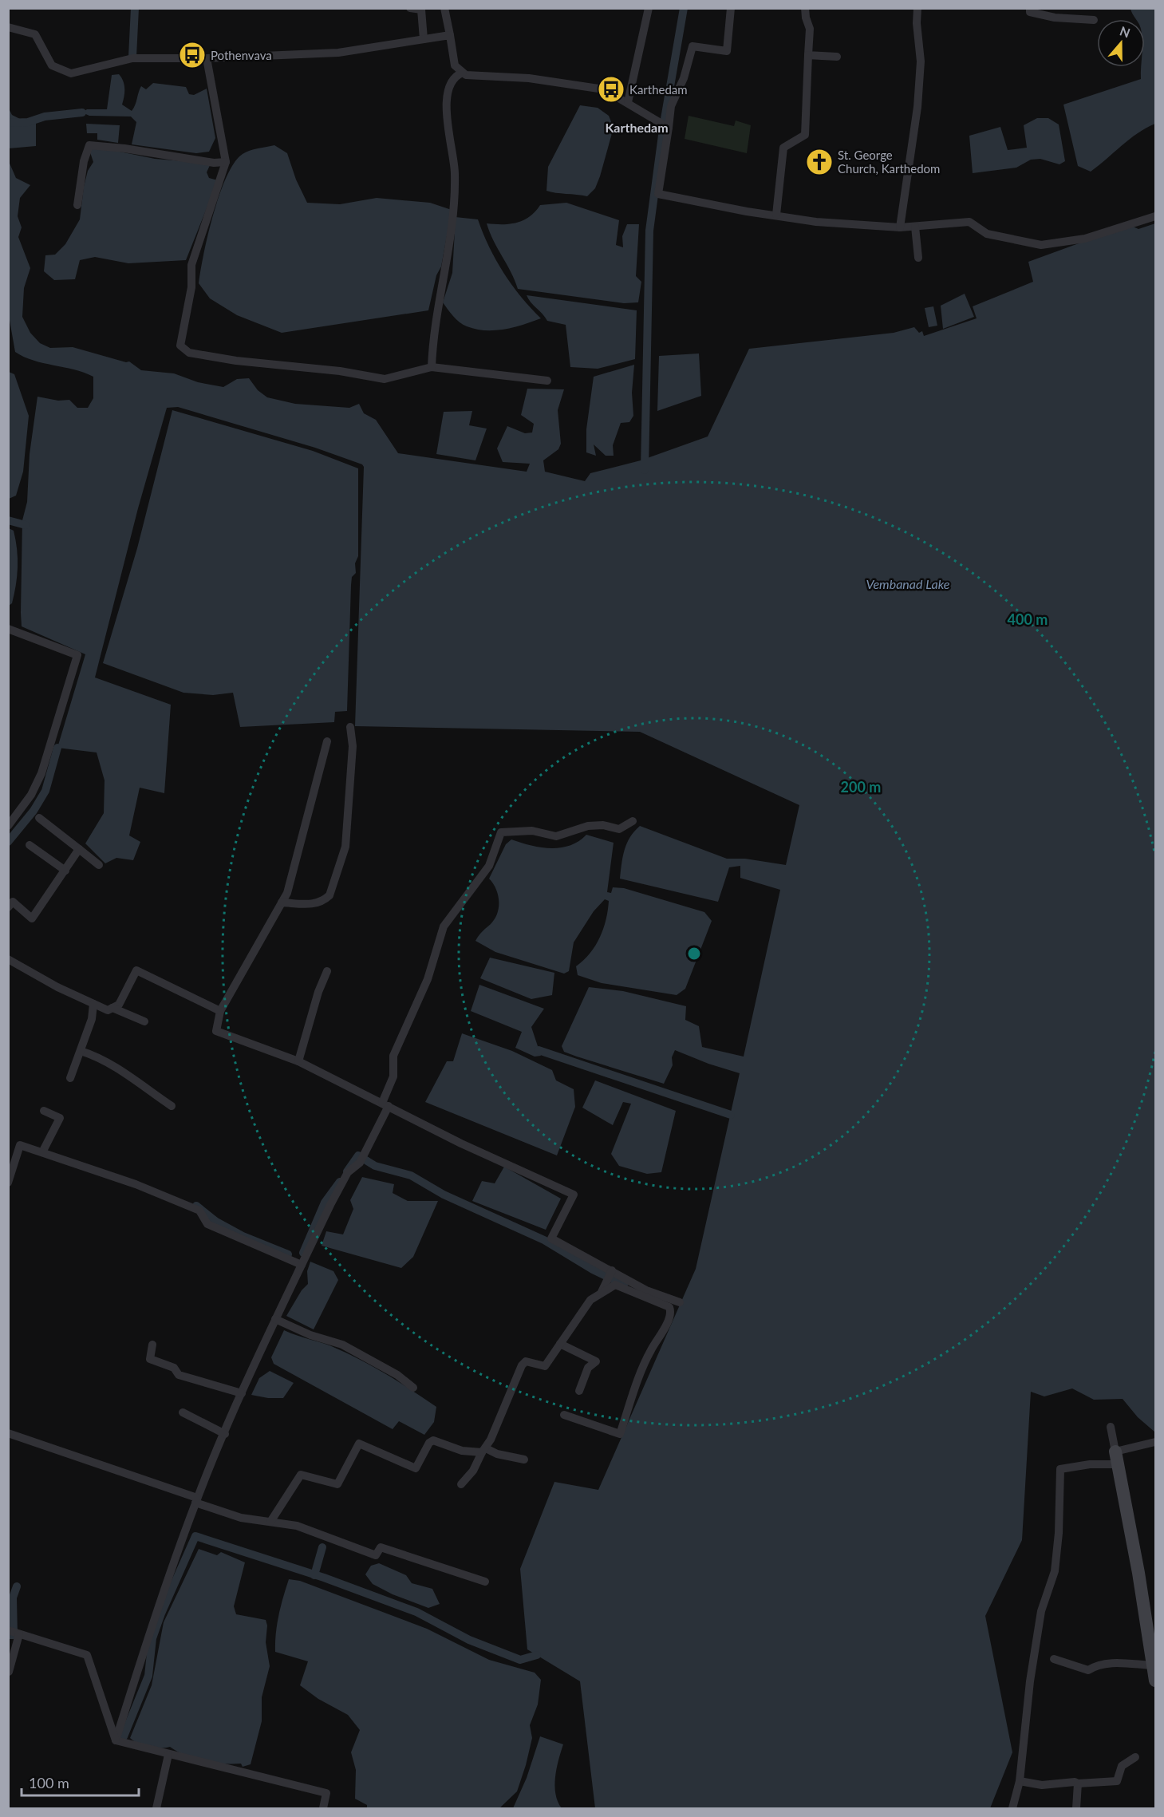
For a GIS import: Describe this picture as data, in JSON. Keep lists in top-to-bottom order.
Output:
{
  "districts": ["Karthedam"],
  "water": ["Vembanad Lake"],
  "places": {
    "bus stop": ["Pothenvava", "Karthedam"],
    "church": ["St. George Church, Karthedom"]
  },
  "scale_bar": "100 m",
  "north": "top",
  "rings": ["400 m", "200 m"]
}
